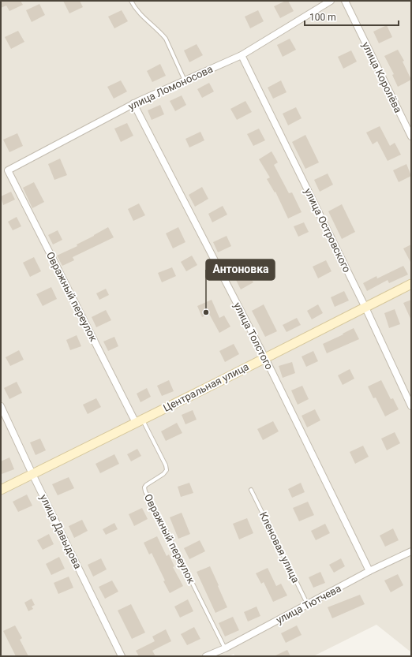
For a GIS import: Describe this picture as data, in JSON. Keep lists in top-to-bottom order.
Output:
{
  "streets": {
    "street": [
      "улица Королёва",
      "улица Ломоносова",
      "улица Островского",
      "Овражный переулок",
      "улица Толстого",
      "Центральная улица",
      "улица Давыдова",
      "улица Тютчева"
    ],
    "lane": ["Кленовая улица"]
  },
  "crossings": [
    ["улица Ломоносова", "улица Островского"],
    ["улица Ломоносова", "Овражный переулок"],
    ["улица Ломоносова", "улица Толстого"],
    ["улица Островского", "Центральная улица"],
    ["Овражный переулок", "Центральная улица"],
    ["Овражный переулок", "улица Тютчева"],
    ["улица Толстого", "Центральная улица"],
    ["улица Толстого", "улица Тютчева"],
    ["Центральная улица", "улица Давыдова"],
    ["Кленовая улица", "улица Тютчева"]
  ],
  "places": ["Антоновка"],
  "scale_bar": "100 m"
}
